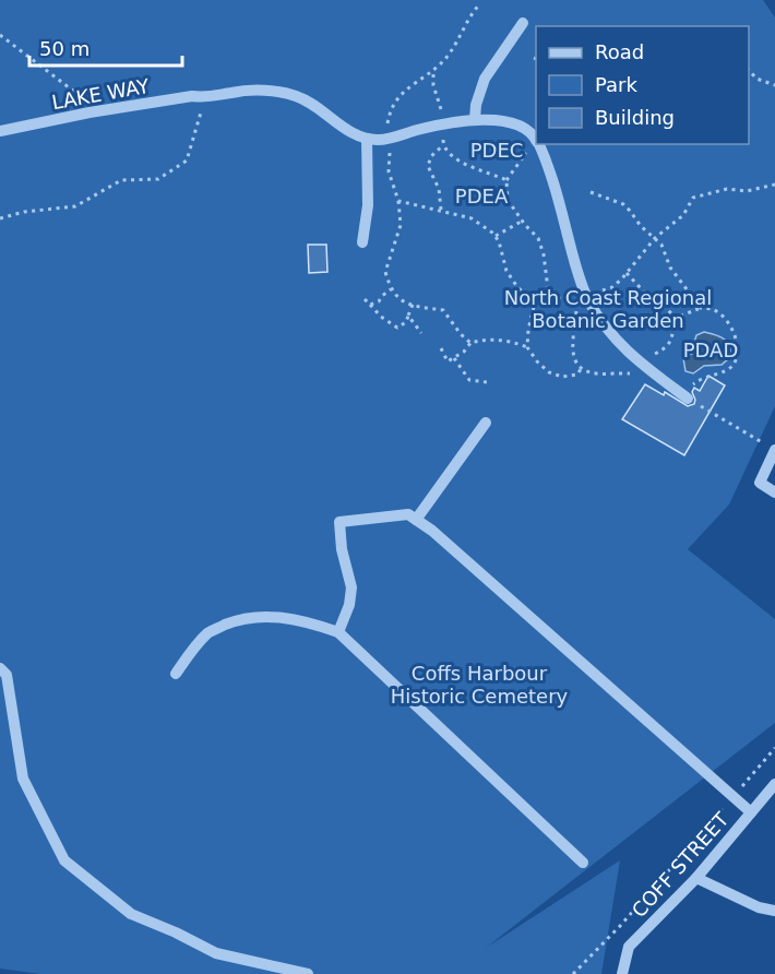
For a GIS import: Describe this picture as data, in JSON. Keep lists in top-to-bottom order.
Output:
{
  "streets": {
    "street": ["LAKE WAY", "COFF STREET"]
  },
  "parks": [
    "PDEC",
    "PDEA",
    "North Coast Regional Botanic Garden",
    "PDAD",
    "Coffs Harbour Historic Cemetery"
  ],
  "legend": ["Road", "Park", "Building"],
  "scale_bar": "50 m"
}
